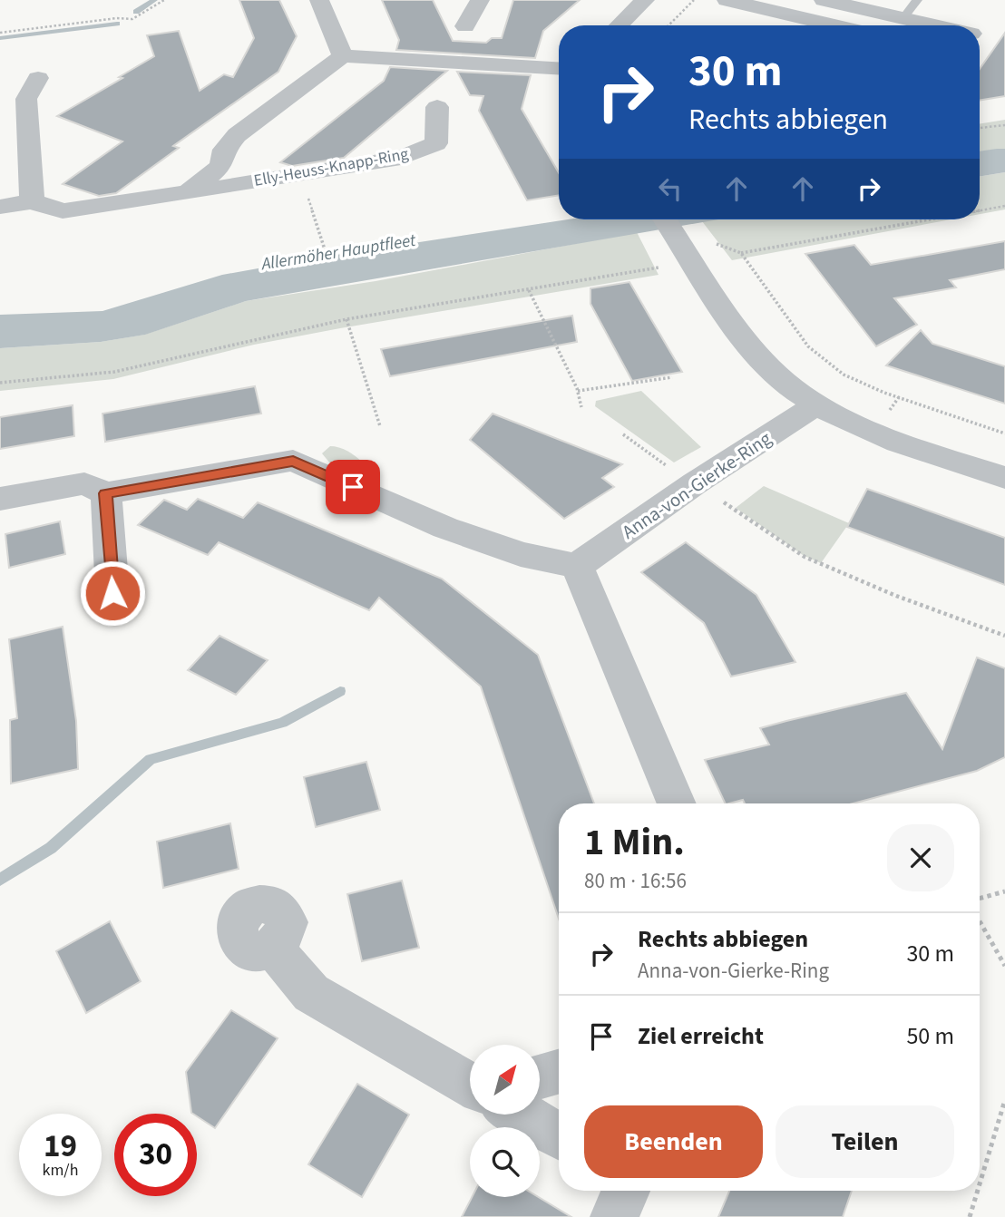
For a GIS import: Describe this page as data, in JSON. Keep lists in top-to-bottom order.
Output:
{
  "streets": {
    "street": ["Elly-Heuss-Knapp-Ring", "Anna-von-Gierke-Ring"]
  },
  "water": ["Allermöher Hauptfleet"],
  "north": "top right",
  "page": {
    "turn": ["30 m", "Rechts abbiegen"],
    "heading": ["1 Min.", "80 m · 16:56"],
    "list": [
      {
        "name": "Rechts abbiegen",
        "note": "Anna-von-Gierke-Ring",
        "value": "30 m"
      },
      {
        "name": "Ziel erreicht",
        "value": "50 m"
      }
    ],
    "buttons": ["Beenden", "Teilen"],
    "speed": "19 km/h",
    "limit": "30"
  }
}
